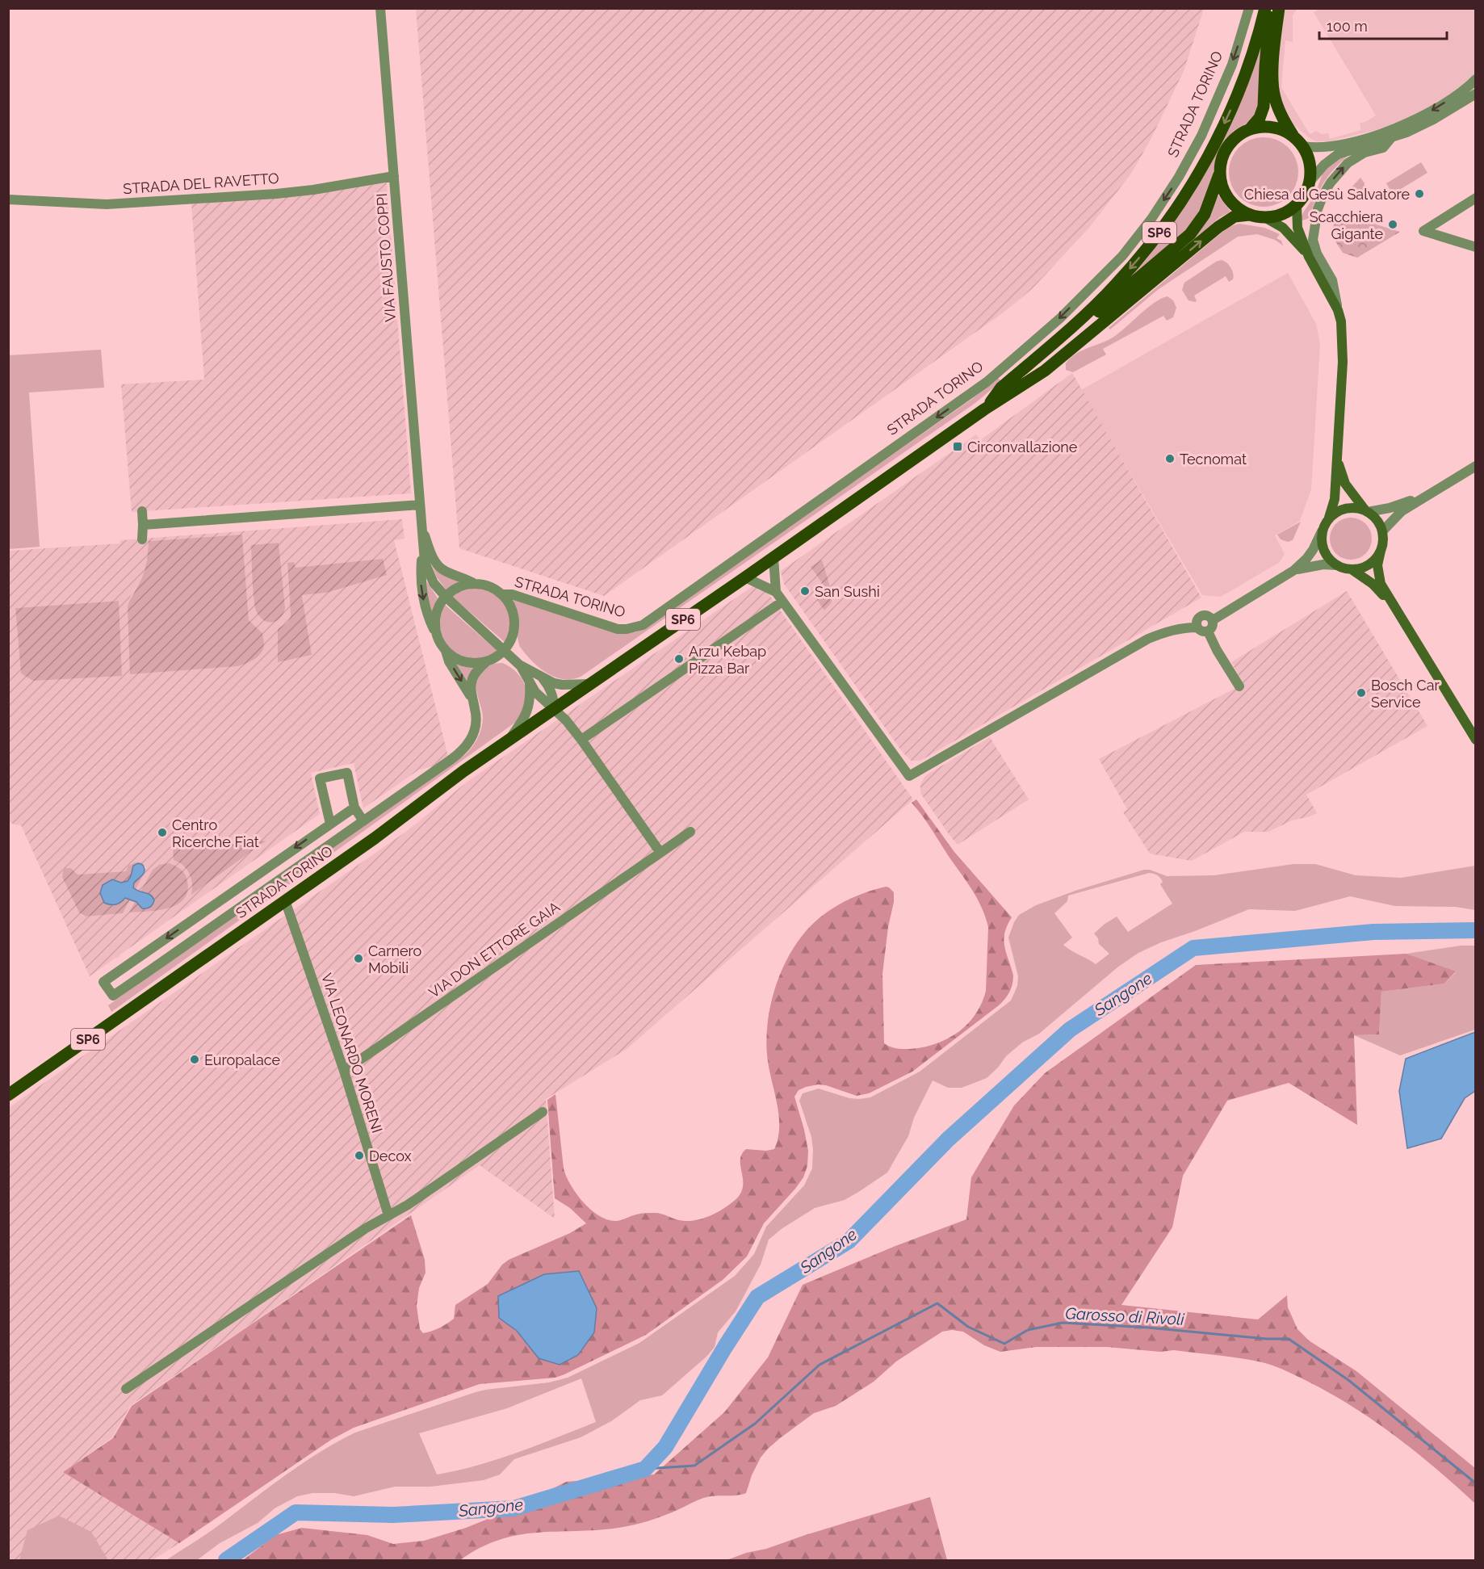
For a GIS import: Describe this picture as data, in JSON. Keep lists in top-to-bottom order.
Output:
{
  "streets": {
    "main road": ["STRADA TORINO", "SP6"],
    "street": [
      "STRADA DEL RAVETTO",
      "VIA FAUSTO COPPI",
      "VIA DON ETTORE GAIA",
      "VIA LEONARDO MORENI"
    ]
  },
  "crossings": [
    ["STRADA TORINO", "SP6"],
    ["STRADA TORINO", "VIA FAUSTO COPPI"],
    ["STRADA TORINO", "VIA LEONARDO MORENI"],
    ["STRADA DEL RAVETTO", "VIA FAUSTO COPPI"],
    ["VIA DON ETTORE GAIA", "VIA LEONARDO MORENI"]
  ],
  "water": ["Sangone", "Garosso di Rivoli"],
  "places": {
    "other": [
      "Chiesa di Gesù Salvatore",
      "Scacchiera Gigante",
      "Tecnomat",
      "San Sushi",
      "Arzu Kebap Pizza Bar",
      "Bosch Car Service",
      "Centro Ricerche Fiat",
      "Carnero Mobili",
      "Europalace",
      "Decox"
    ],
    "transit": ["Circonvallazione"]
  },
  "scale_bar": "100 m"
}
